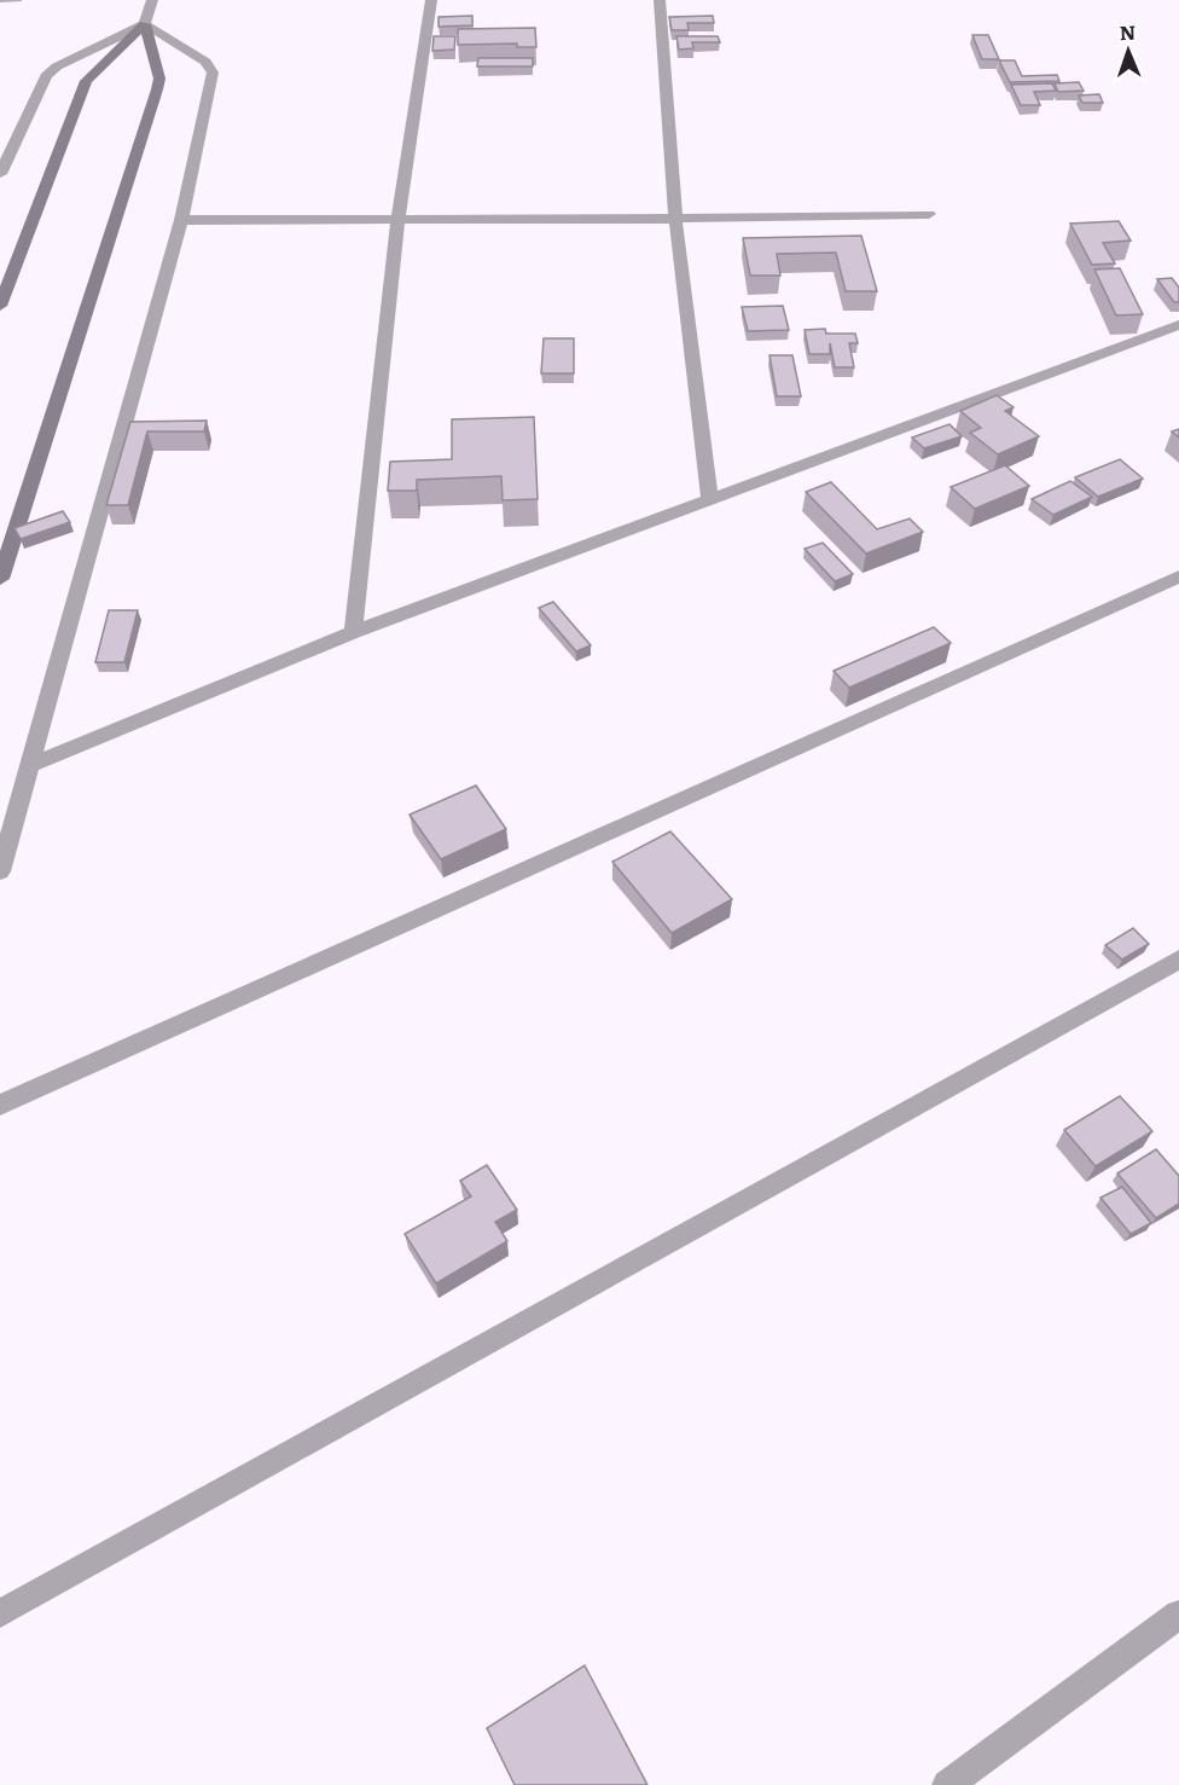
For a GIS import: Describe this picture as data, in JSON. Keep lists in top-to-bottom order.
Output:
{
  "north": "top"
}
